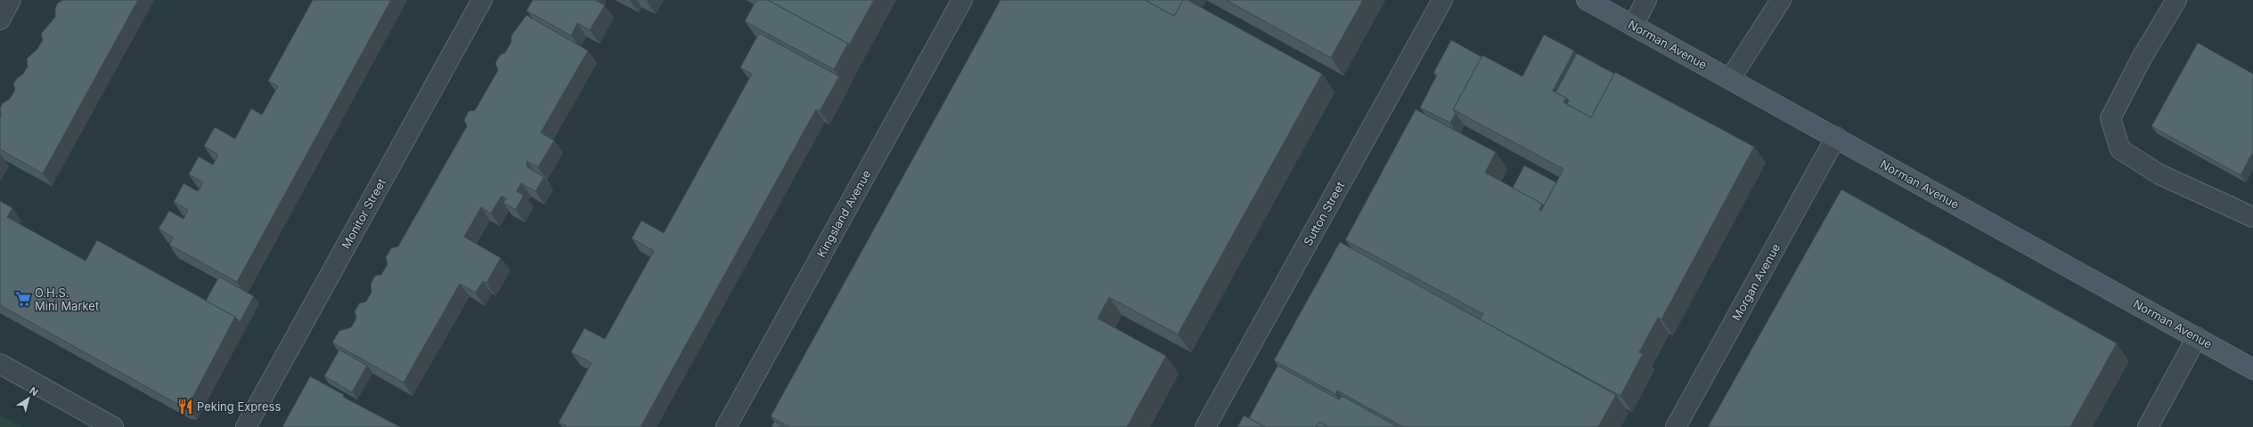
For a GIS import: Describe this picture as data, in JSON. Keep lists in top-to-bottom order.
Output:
{
  "streets": {
    "main road": ["Norman Avenue"],
    "street": [
      "Monitor Street",
      "Kingsland Avenue",
      "Sutton Street",
      "Morgan Avenue"
    ]
  },
  "crossings": [
    ["Norman Avenue", "Morgan Avenue"]
  ],
  "places": {
    "supermarket": ["O.H.S. Mini Market"],
    "restaurant": ["Peking Express"]
  },
  "north": "top right"
}
